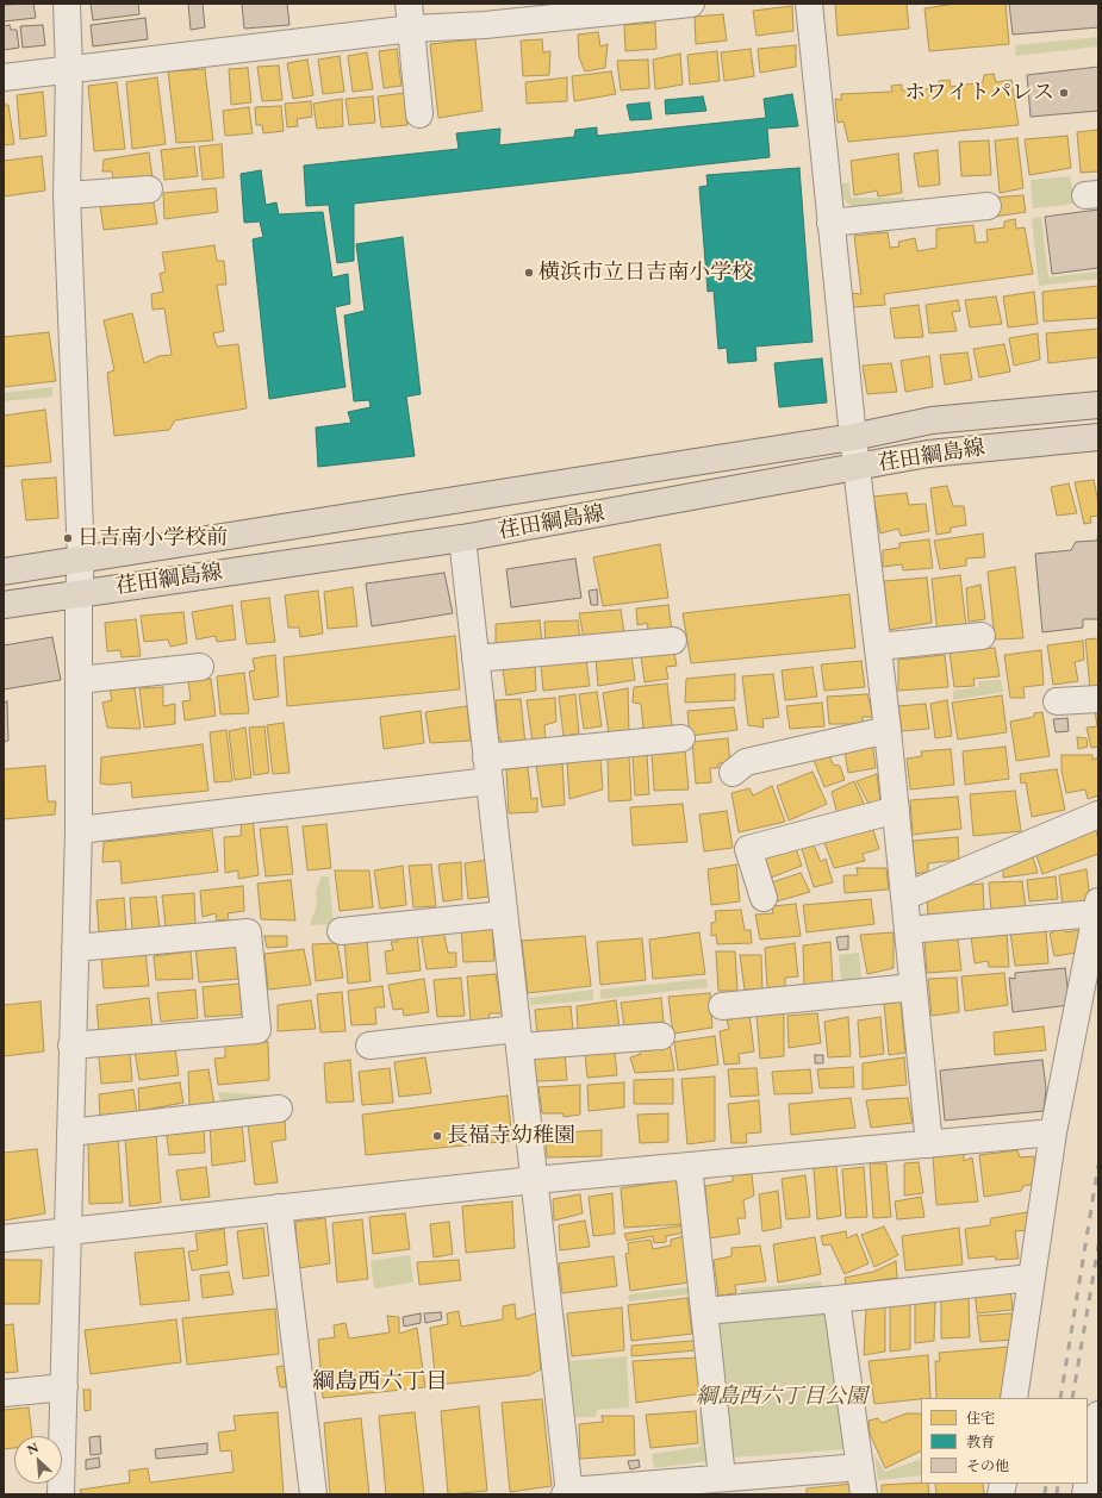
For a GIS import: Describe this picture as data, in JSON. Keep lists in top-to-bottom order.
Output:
{
  "streets": {
    "main road": ["荏田綱島線"]
  },
  "districts": ["綱島西六丁目"],
  "parks": ["綱島西六丁目公園"],
  "places": [
    "ホワイトパレス",
    "横浜市立日吉南小学校",
    "日吉南小学校前",
    "長福寺幼稚園"
  ],
  "legend": ["住宅", "教育", "その他"],
  "north": "top left"
}
